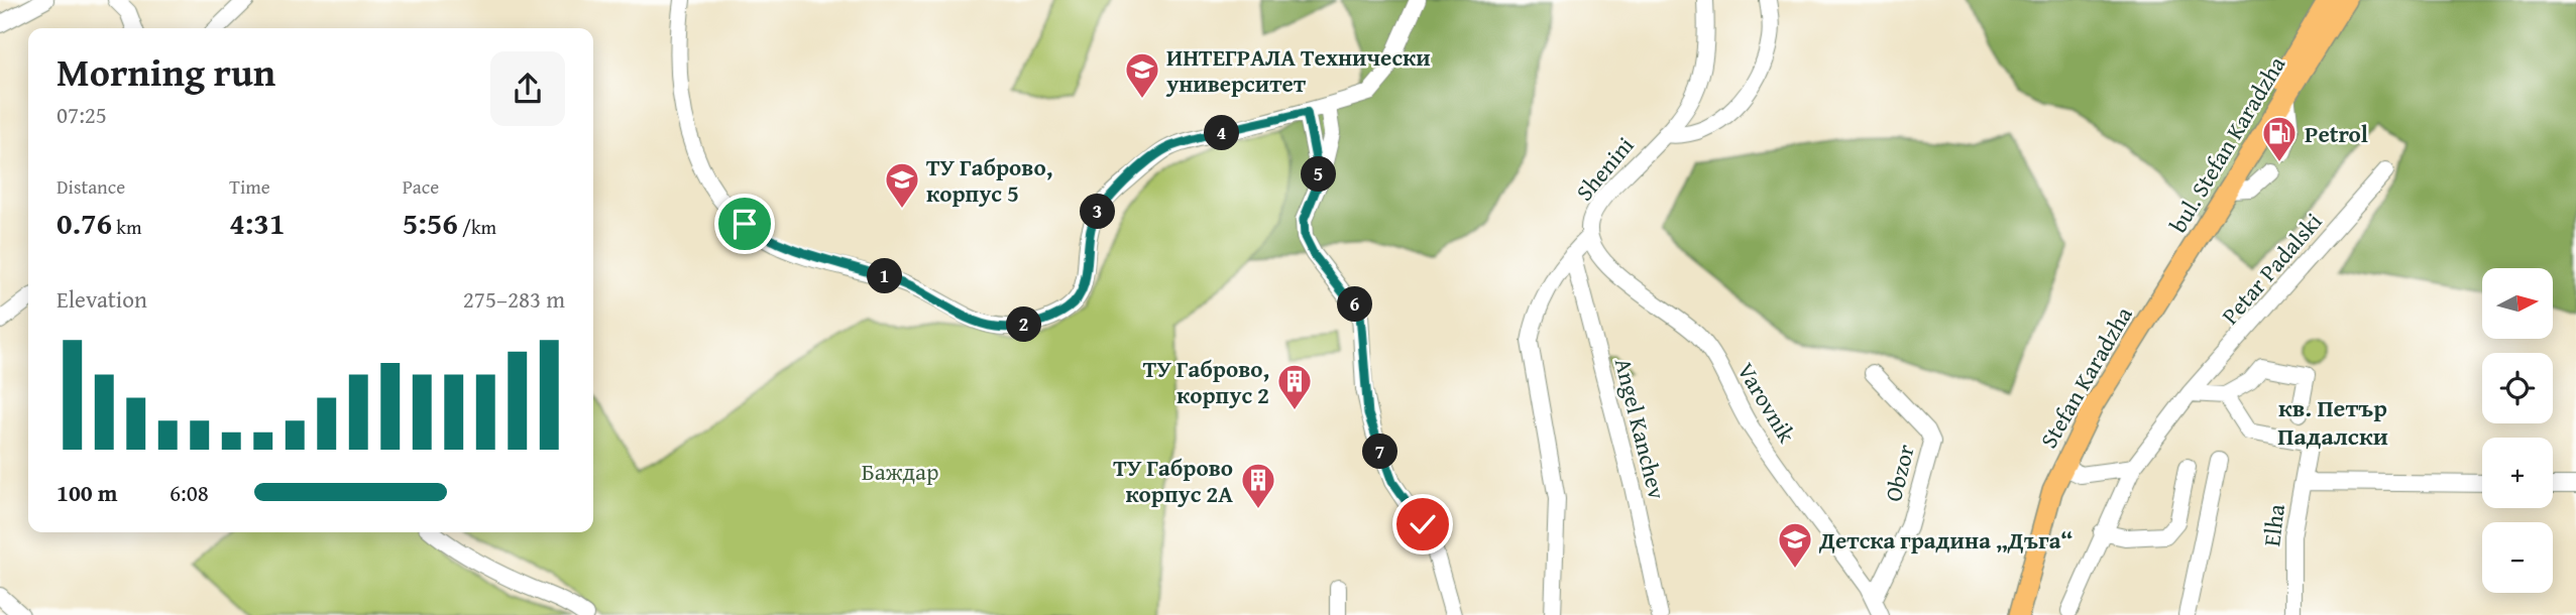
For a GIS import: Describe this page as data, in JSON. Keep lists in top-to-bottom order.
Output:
{
  "streets": {
    "main road": ["bul. Stefan Karadzha", "Stefan Karadzha"],
    "street": [
      "Shenini",
      "Petar Padalski",
      "Varovnik",
      "Angel Kanchev",
      "Obzor",
      "Elha"
    ]
  },
  "crossings": [
    ["bul. Stefan Karadzha", "Stefan Karadzha"],
    ["Shenini", "Varovnik"],
    ["Varovnik", "Obzor"]
  ],
  "districts": ["кв. Петър Падалски"],
  "parks": ["Баждар"],
  "places": {
    "school or university": ["ИНТЕГРАЛА Технически университет", "ТУ Габрово, корпус 5", "Детска градина „Дъга“"],
    "fuel station": ["Petrol"],
    "building": ["ТУ Габрово, корпус 2", "ТУ Габрово корпус 2А"]
  },
  "north": "right",
  "page": {
    "heading": ["Morning run", "07:25"],
    "pins": [
      "4",
      "5",
      "3",
      "1",
      "6",
      "2",
      "7"
    ],
    "stats": [
      ["Distance", "0.76 km"],
      ["Time", "4:31"],
      ["Pace", "5:56 /km"]
    ],
    "map_buttons": ["+", "−"],
    "chart": ["Elevation", "275–283 m"],
    "list": [
      {
        "name": "100 m",
        "note": "6:08"
      }
    ]
  }
}
